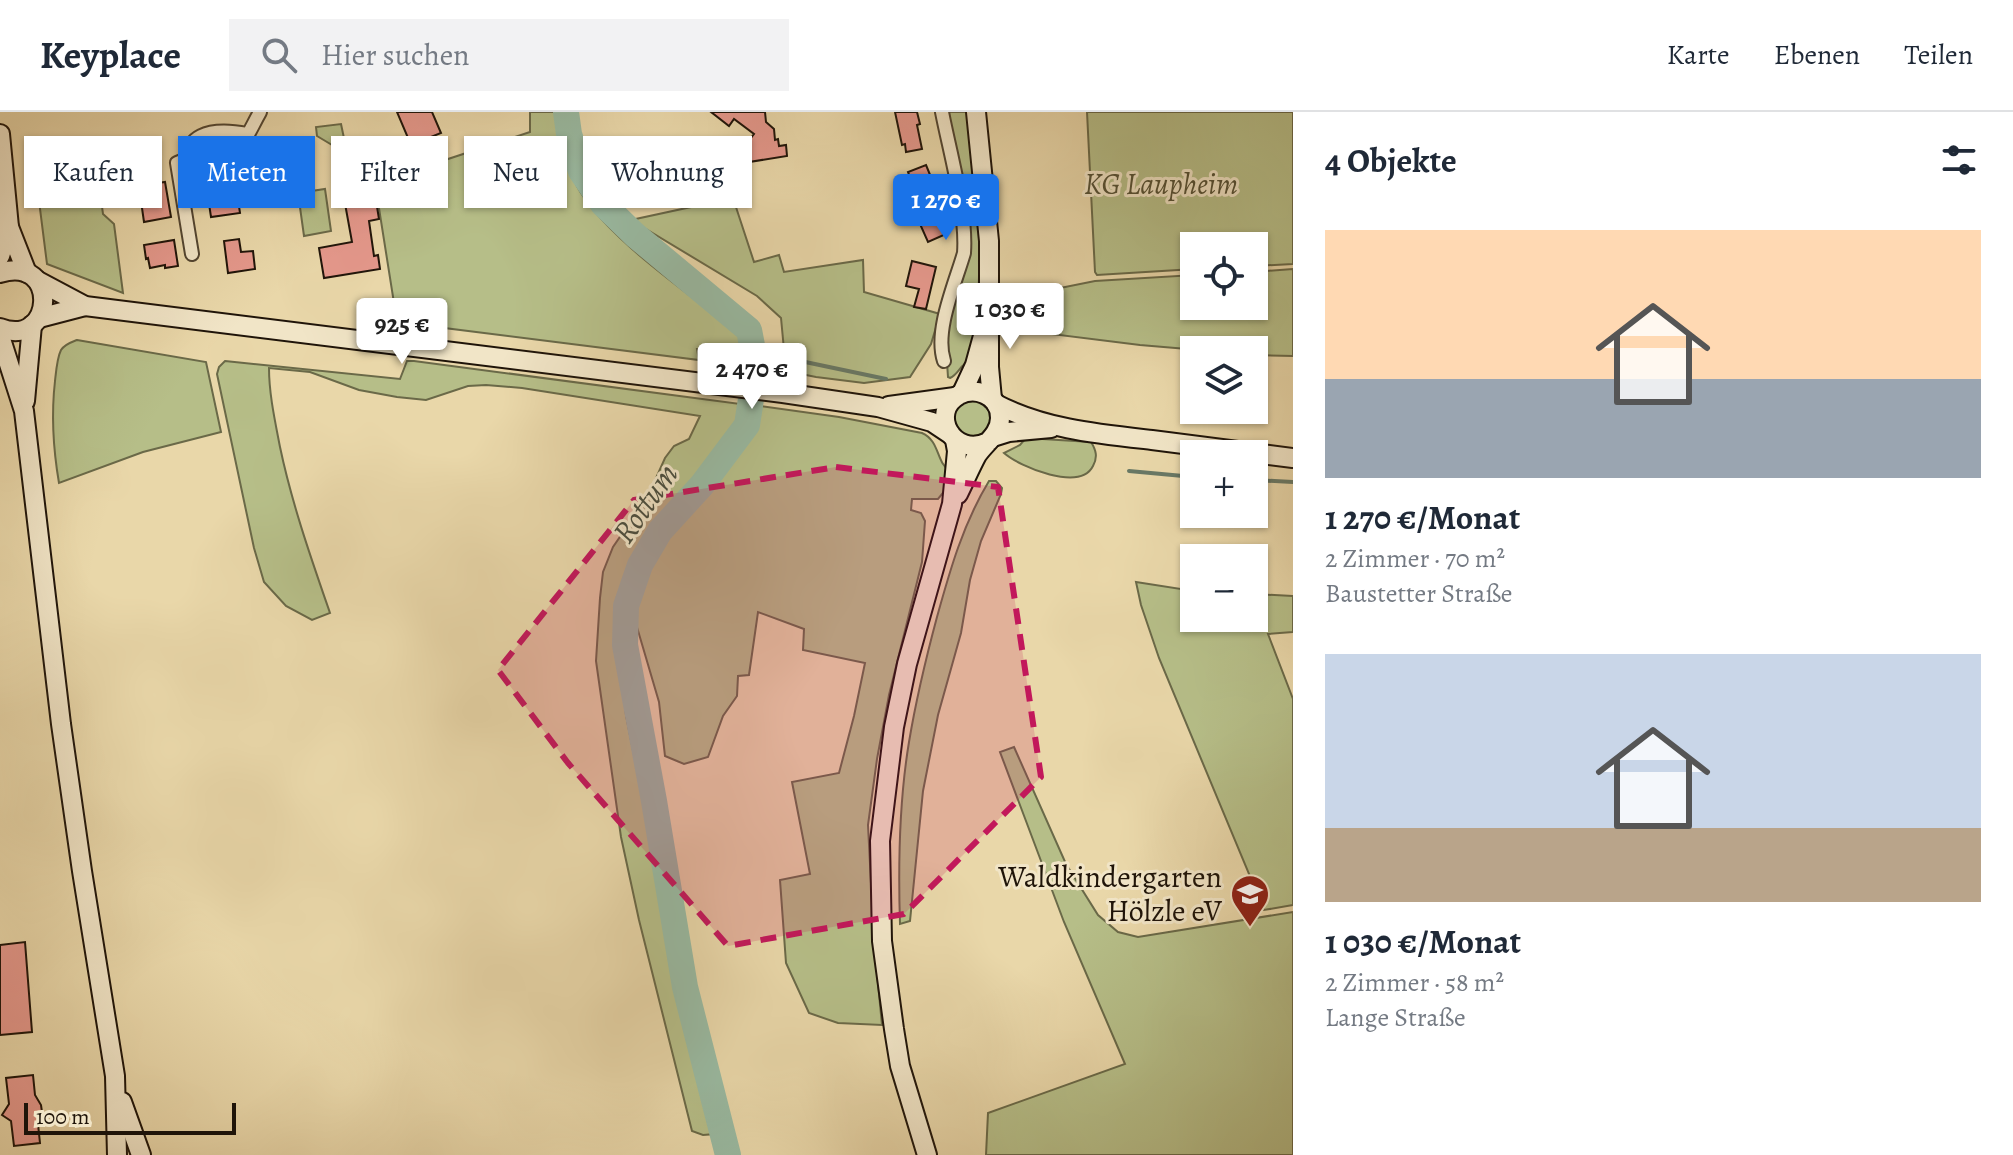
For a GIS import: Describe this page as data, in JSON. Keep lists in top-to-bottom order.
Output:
{
  "water": ["Rottum"],
  "parks": ["KG Laupheim"],
  "places": {
    "school or university": ["Waldkindergarten Hölzle eV"]
  },
  "scale_bar": "100 m",
  "page": {
    "header": "Keyplace",
    "search": "Hier suchen",
    "nav": ["Karte", "Ebenen", "Teilen"],
    "heading": "4 Objekte",
    "chip": [
      "Kaufen",
      "Mieten",
      "Filter",
      "Neu",
      "Wohnung"
    ],
    "price": [
      "1 270 €",
      "1 030 €",
      "925 €",
      "2 470 €"
    ],
    "list": [
      {
        "name": "1 270 €/Monat",
        "note": "2 Zimmer · 70 m² · Baustetter Straße"
      },
      {
        "name": "1 030 €/Monat",
        "note": "2 Zimmer · 58 m² · Lange Straße"
      }
    ],
    "map_buttons": ["+", "−"],
    "scale": "100 m"
  }
}
